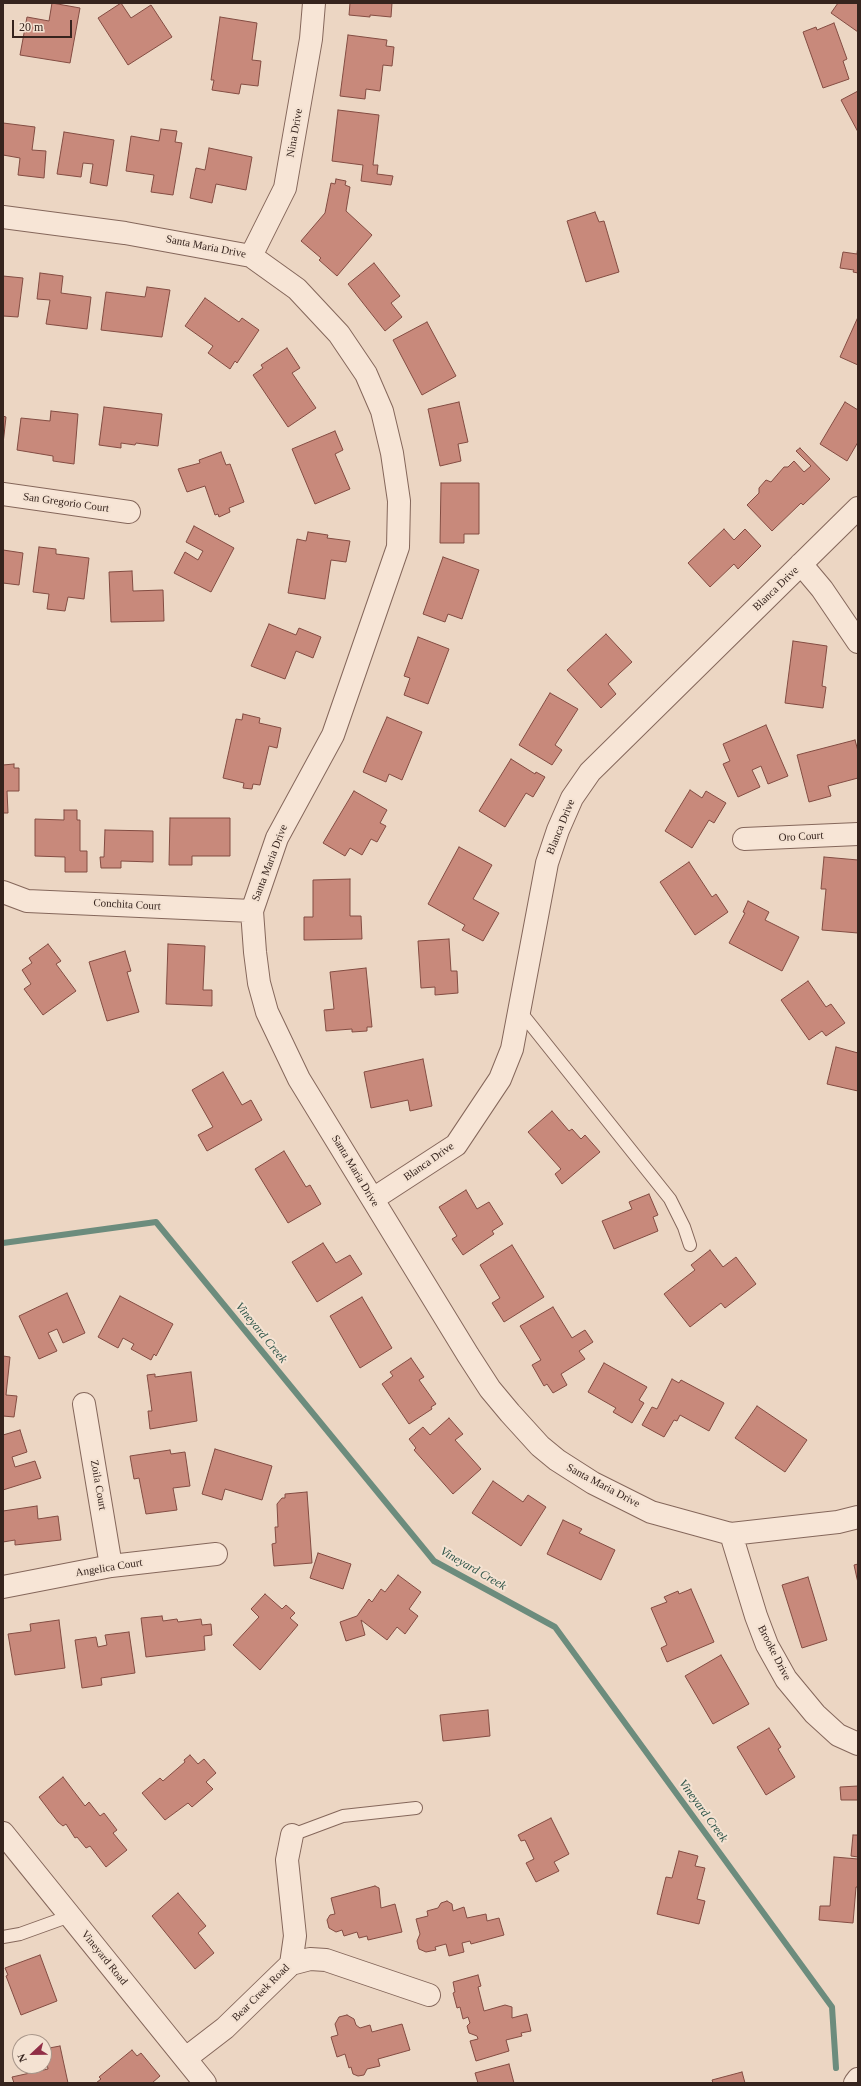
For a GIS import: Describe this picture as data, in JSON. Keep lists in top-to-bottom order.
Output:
{
  "streets": {
    "street": [
      "Nina Drive",
      "Santa Maria Drive",
      "San Gregorio Court",
      "Blanca Drive",
      "Oro Court",
      "Conchita Court",
      "Zoila Court",
      "Angelica Court",
      "Brooke Drive",
      "Vineyard Road",
      "Bear Creek Road"
    ]
  },
  "crossings": [
    ["Nina Drive", "Santa Maria Drive"],
    ["Santa Maria Drive", "Blanca Drive"],
    ["Santa Maria Drive", "Conchita Court"],
    ["Santa Maria Drive", "Brooke Drive"],
    ["Zoila Court", "Angelica Court"],
    ["Vineyard Road", "Bear Creek Road"]
  ],
  "water": ["Vineyard Creek"],
  "scale_bar": "20 m",
  "north": "left"
}
